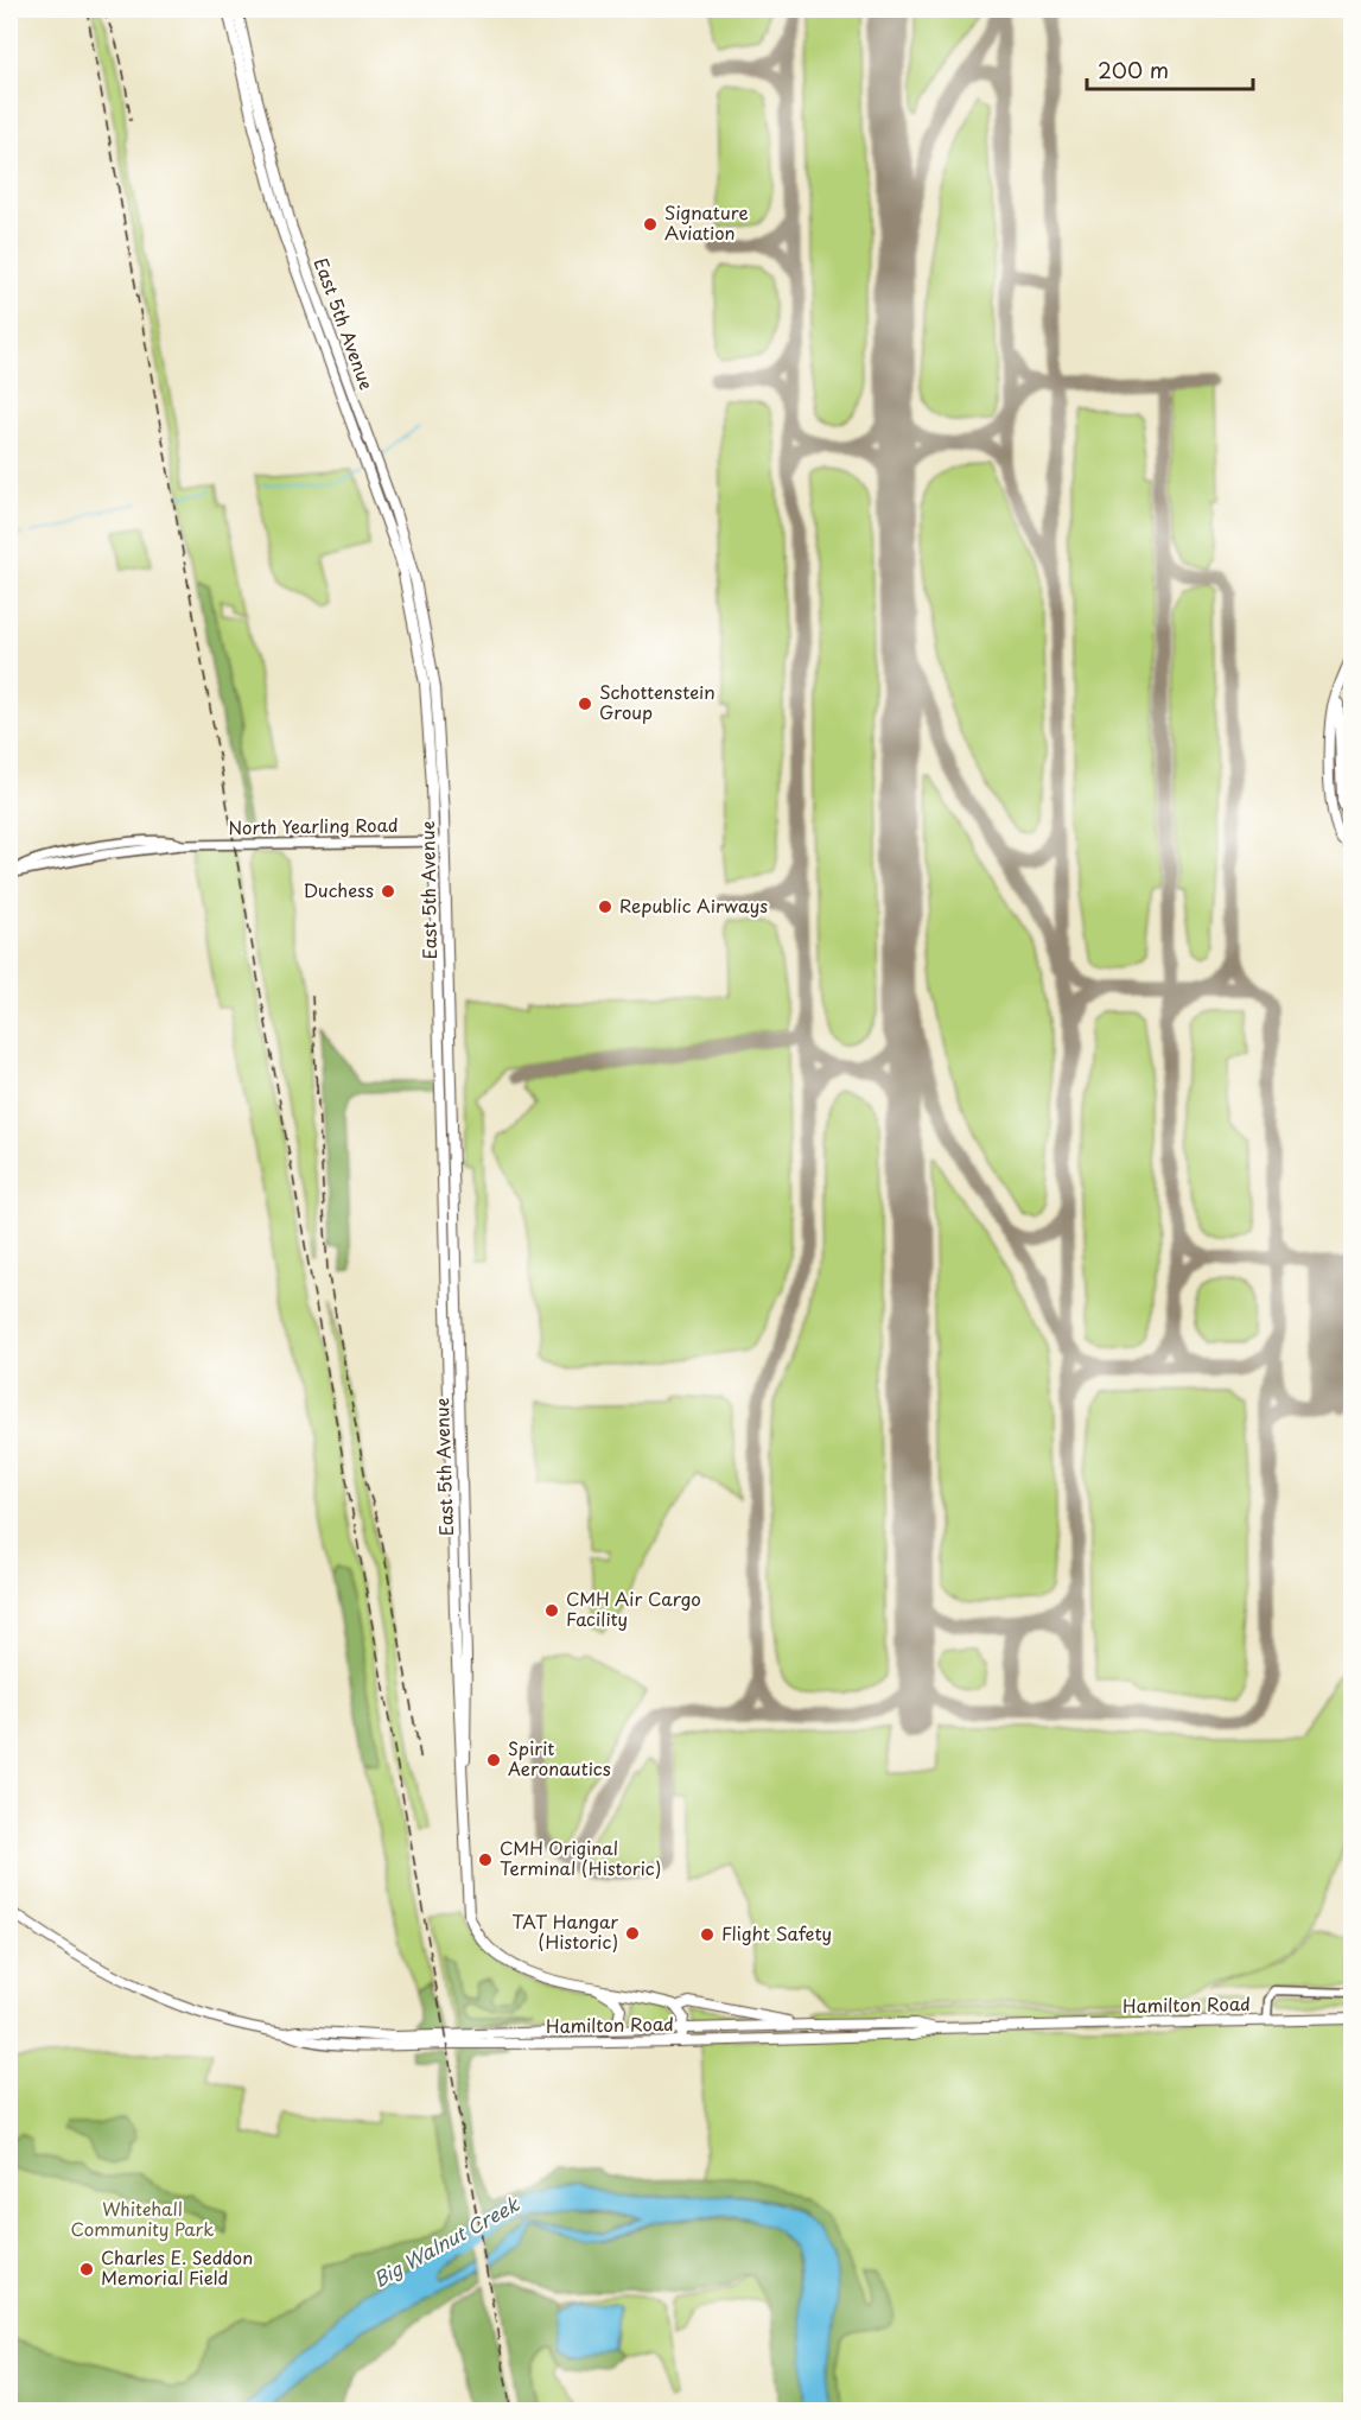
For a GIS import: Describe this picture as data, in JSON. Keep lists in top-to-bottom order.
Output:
{
  "streets": {
    "main road": ["East 5th Avenue", "North Yearling Road", "Hamilton Road"]
  },
  "crossings": [
    ["East 5th Avenue", "North Yearling Road"],
    ["East 5th Avenue", "Hamilton Road"]
  ],
  "water": ["Big Walnut Creek"],
  "parks": ["Whitehall Community Park"],
  "places": [
    "Signature Aviation",
    "Schottenstein Group",
    "Duchess",
    "Republic Airways",
    "CMH Air Cargo Facility",
    "Spirit Aeronautics",
    "CMH Original Terminal (Historic)",
    "TAT Hangar (Historic)",
    "Flight Safety",
    "Charles E. Seddon Memorial Field"
  ],
  "scale_bar": "200 m"
}
